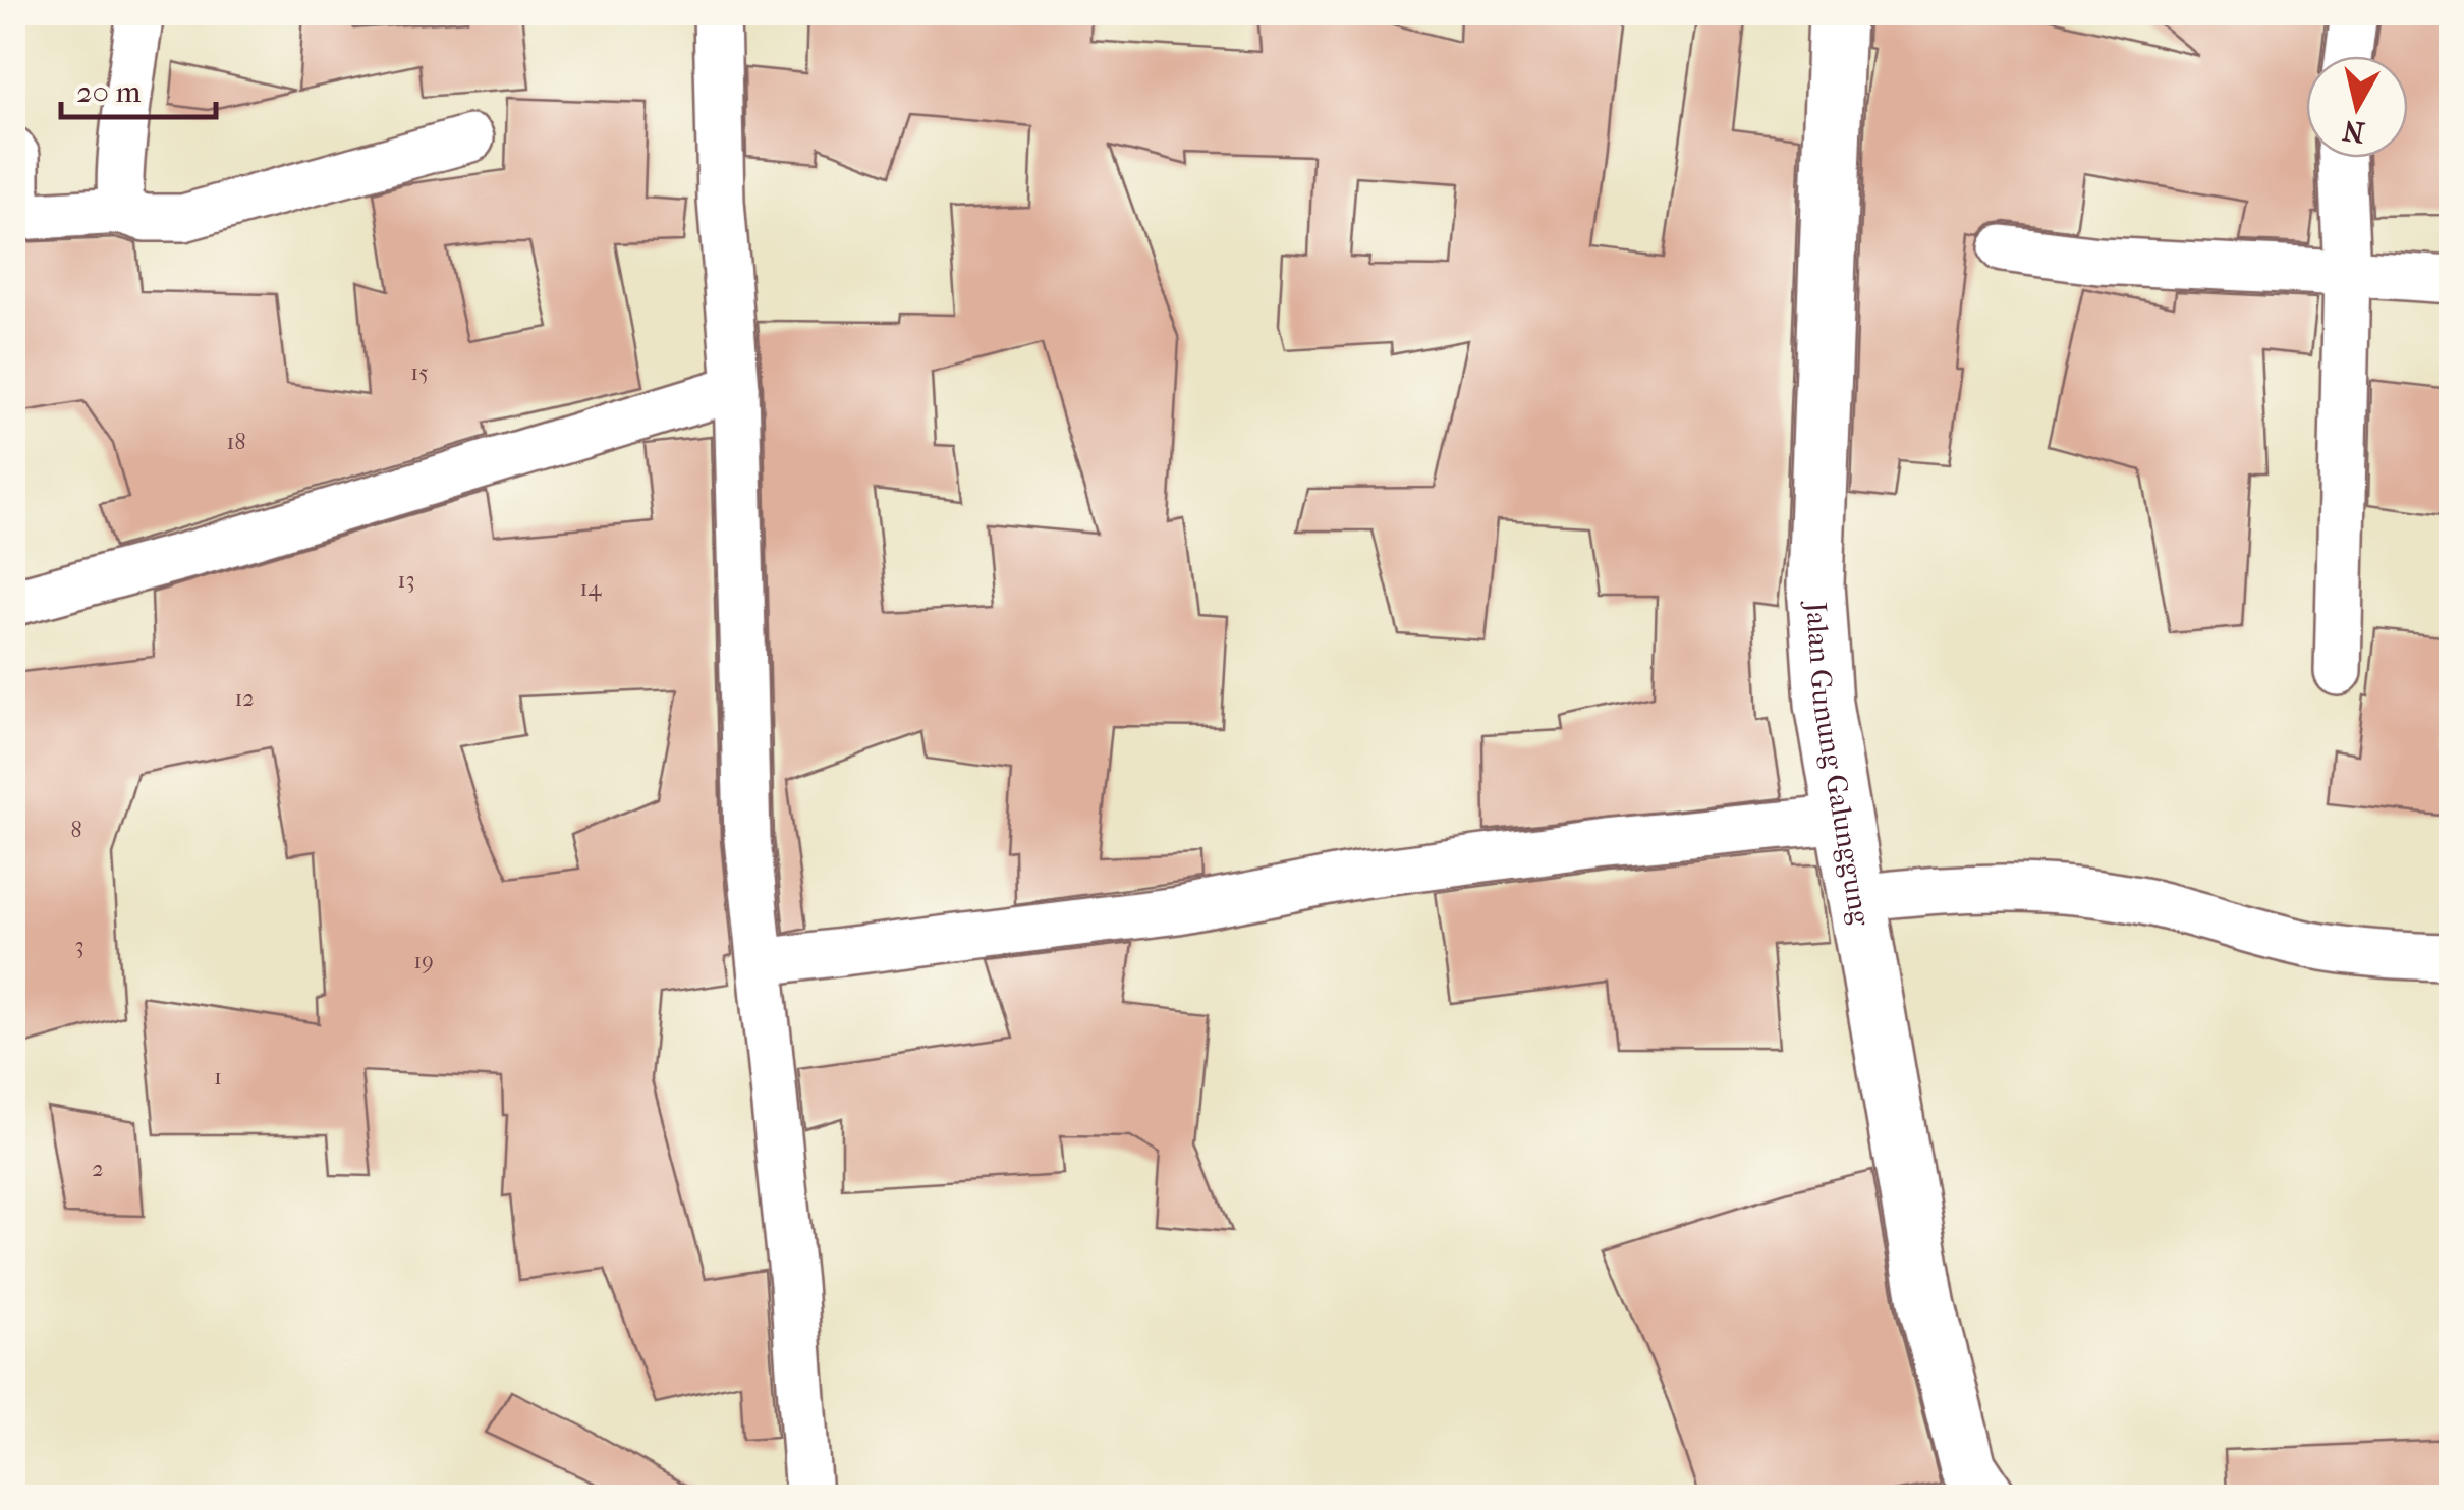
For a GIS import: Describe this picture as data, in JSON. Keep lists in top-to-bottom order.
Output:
{
  "streets": {
    "street": ["Jalan Gunung Galunggung"]
  },
  "house_numbers": [
    "15",
    "18",
    "13",
    "14",
    "12",
    "8",
    "3",
    "19",
    "1",
    "2"
  ],
  "scale_bar": "20 m",
  "north": "bottom"
}
